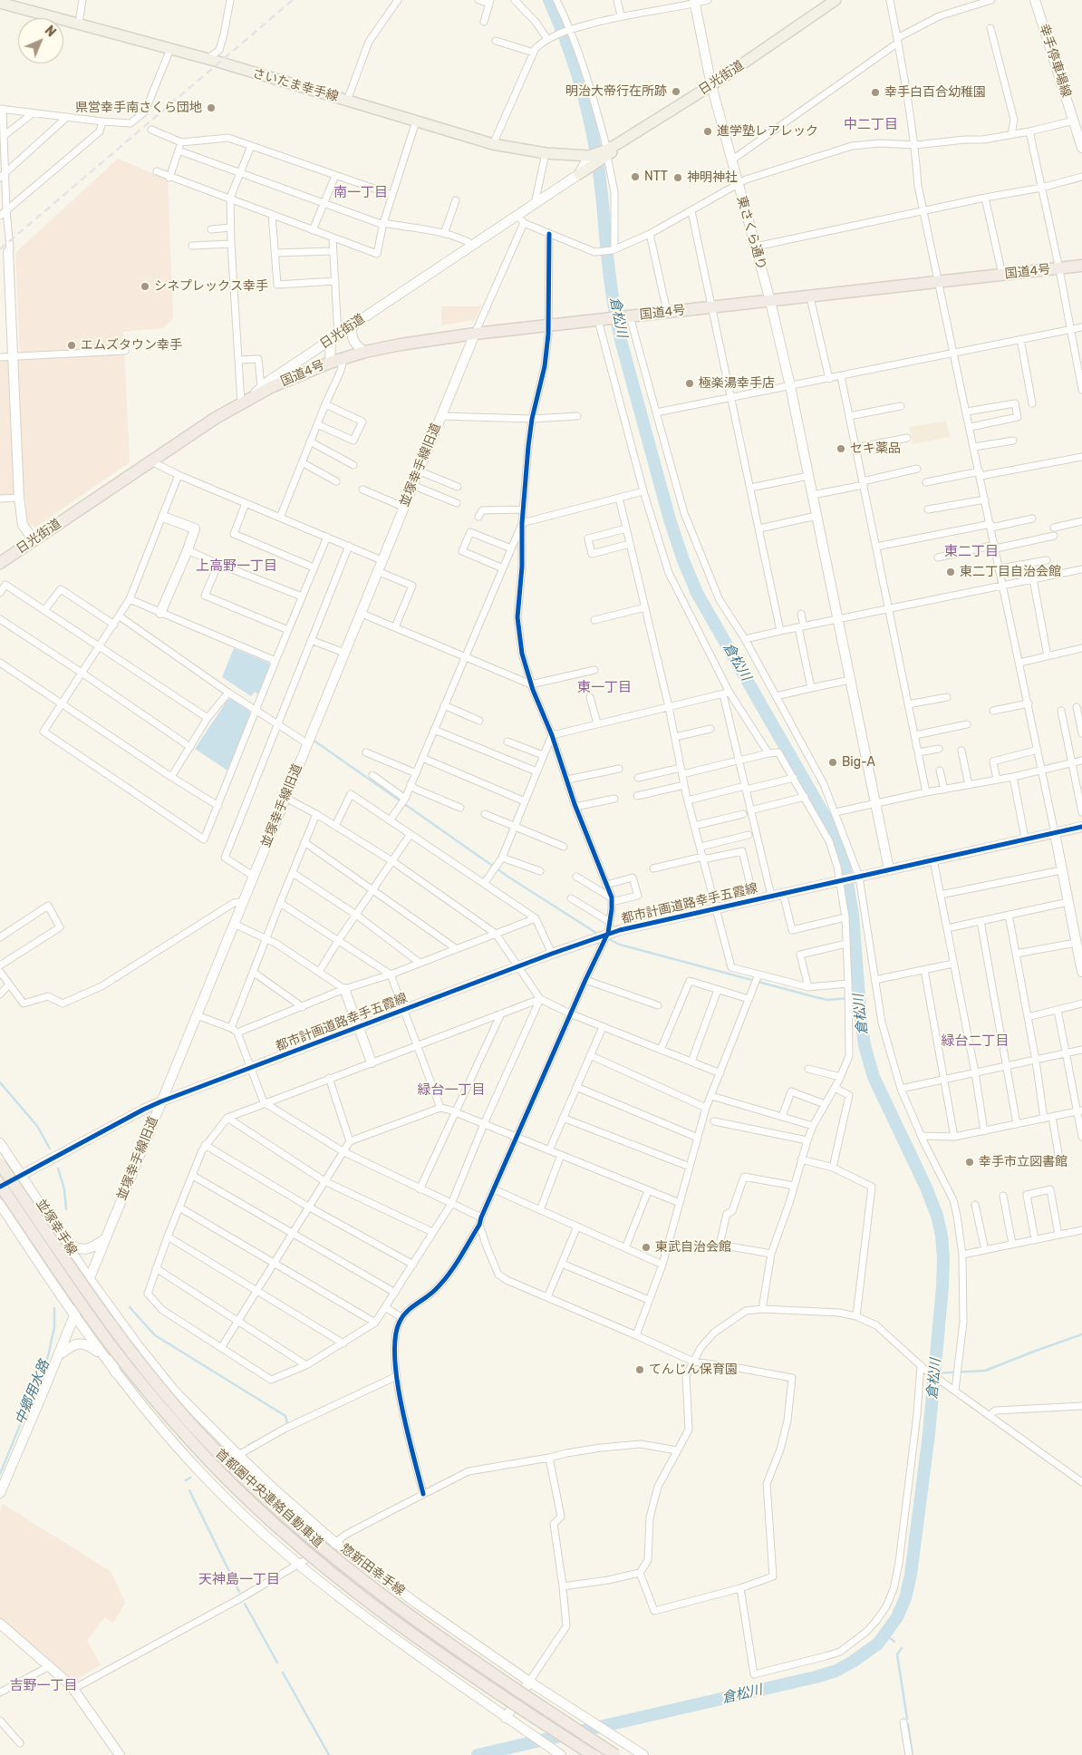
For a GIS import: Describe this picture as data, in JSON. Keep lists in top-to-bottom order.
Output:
{
  "streets": {
    "highway": ["日光街道", "国道4号", "首都圏中央連絡自動車道"],
    "main road": ["さいたま幸手線"],
    "street": [
      "幸手停車場線",
      "東さくら通り",
      "並塚幸手線旧道",
      "都市計画道路幸手五霞線",
      "並塚幸手線",
      "惣新田幸手線"
    ]
  },
  "crossings": [
    ["日光街道", "さいたま幸手線"],
    ["日光街道", "東さくら通り"],
    ["日光街道", "国道4号"],
    ["東さくら通り", "国道4号"],
    ["東さくら通り", "都市計画道路幸手五霞線"],
    ["国道4号", "並塚幸手線旧道"],
    ["並塚幸手線旧道", "都市計画道路幸手五霞線"],
    ["並塚幸手線旧道", "並塚幸手線"],
    ["並塚幸手線旧道", "惣新田幸手線"],
    ["都市計画道路幸手五霞線", "並塚幸手線"],
    ["都市計画道路幸手五霞線", "首都圏中央連絡自動車道"],
    ["並塚幸手線", "惣新田幸手線"]
  ],
  "districts": [
    "中二丁目",
    "南一丁目",
    "東二丁目",
    "上高野一丁目",
    "東一丁目",
    "緑台二丁目",
    "緑台一丁目",
    "天神島一丁目",
    "吉野一丁目"
  ],
  "water": ["倉松川", "中郷用水路"],
  "places": [
    "明治大帝行在所跡",
    "幸手白百合幼稚園",
    "県営幸手南さくら団地",
    "進学塾レアレック",
    "NTT",
    "神明神社",
    "シネプレックス幸手",
    "エムズタウン幸手",
    "極楽湯幸手店",
    "セキ薬品",
    "東二丁目自治会館",
    "Big-A",
    "幸手市立図書館",
    "東武自治会館",
    "てんじん保育園"
  ],
  "north": "top right"
}
